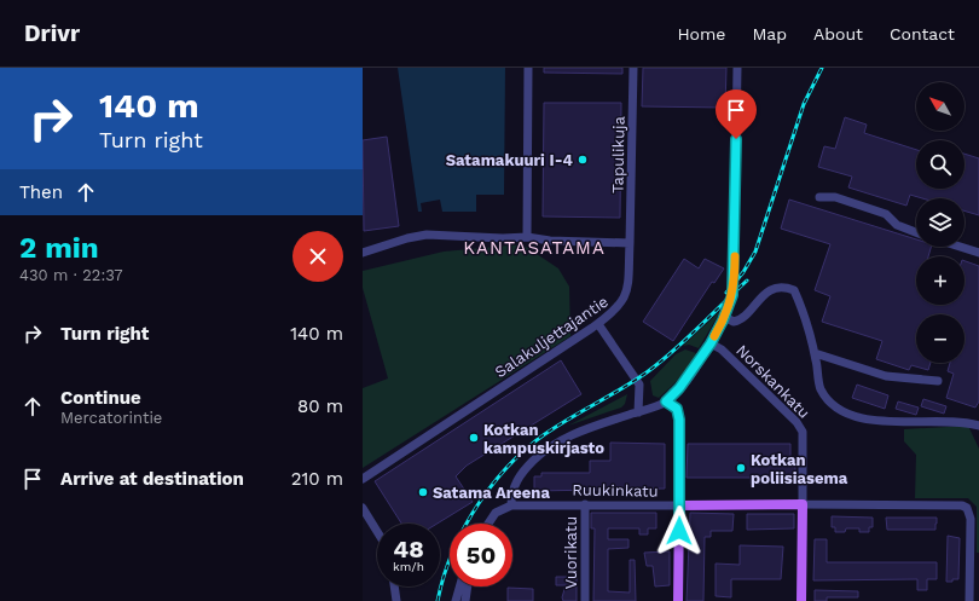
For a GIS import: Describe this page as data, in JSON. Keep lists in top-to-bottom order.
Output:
{
  "streets": {
    "main road": ["Ruukinkatu"],
    "street": [
      "Tapulikuja",
      "Salakuljettajantie",
      "Norskankatu",
      "Vuorikatu"
    ]
  },
  "crossings": [
    ["Tapulikuja", "Salakuljettajantie"],
    ["Norskankatu", "Ruukinkatu"],
    ["Ruukinkatu", "Vuorikatu"]
  ],
  "districts": ["KANTASATAMA"],
  "places": [
    "Satamakuuri I-4",
    "Kotkan kampuskirjasto",
    "Kotkan poliisiasema",
    "Satama Areena"
  ],
  "north": "top left",
  "page": {
    "header": "Drivr",
    "nav": [
      "Home",
      "Map",
      "About",
      "Contact"
    ],
    "turn": ["140 m", "Turn right"],
    "map_buttons": ["+", "−"],
    "then": "Then",
    "heading": ["2 min", "430 m · 22:37"],
    "list": [
      {
        "name": "Turn right",
        "value": "140 m"
      },
      {
        "name": "Continue",
        "note": "Mercatorintie",
        "value": "80 m"
      },
      {
        "name": "Arrive at destination",
        "value": "210 m"
      }
    ],
    "speed": "48 km/h",
    "limit": "50"
  }
}
